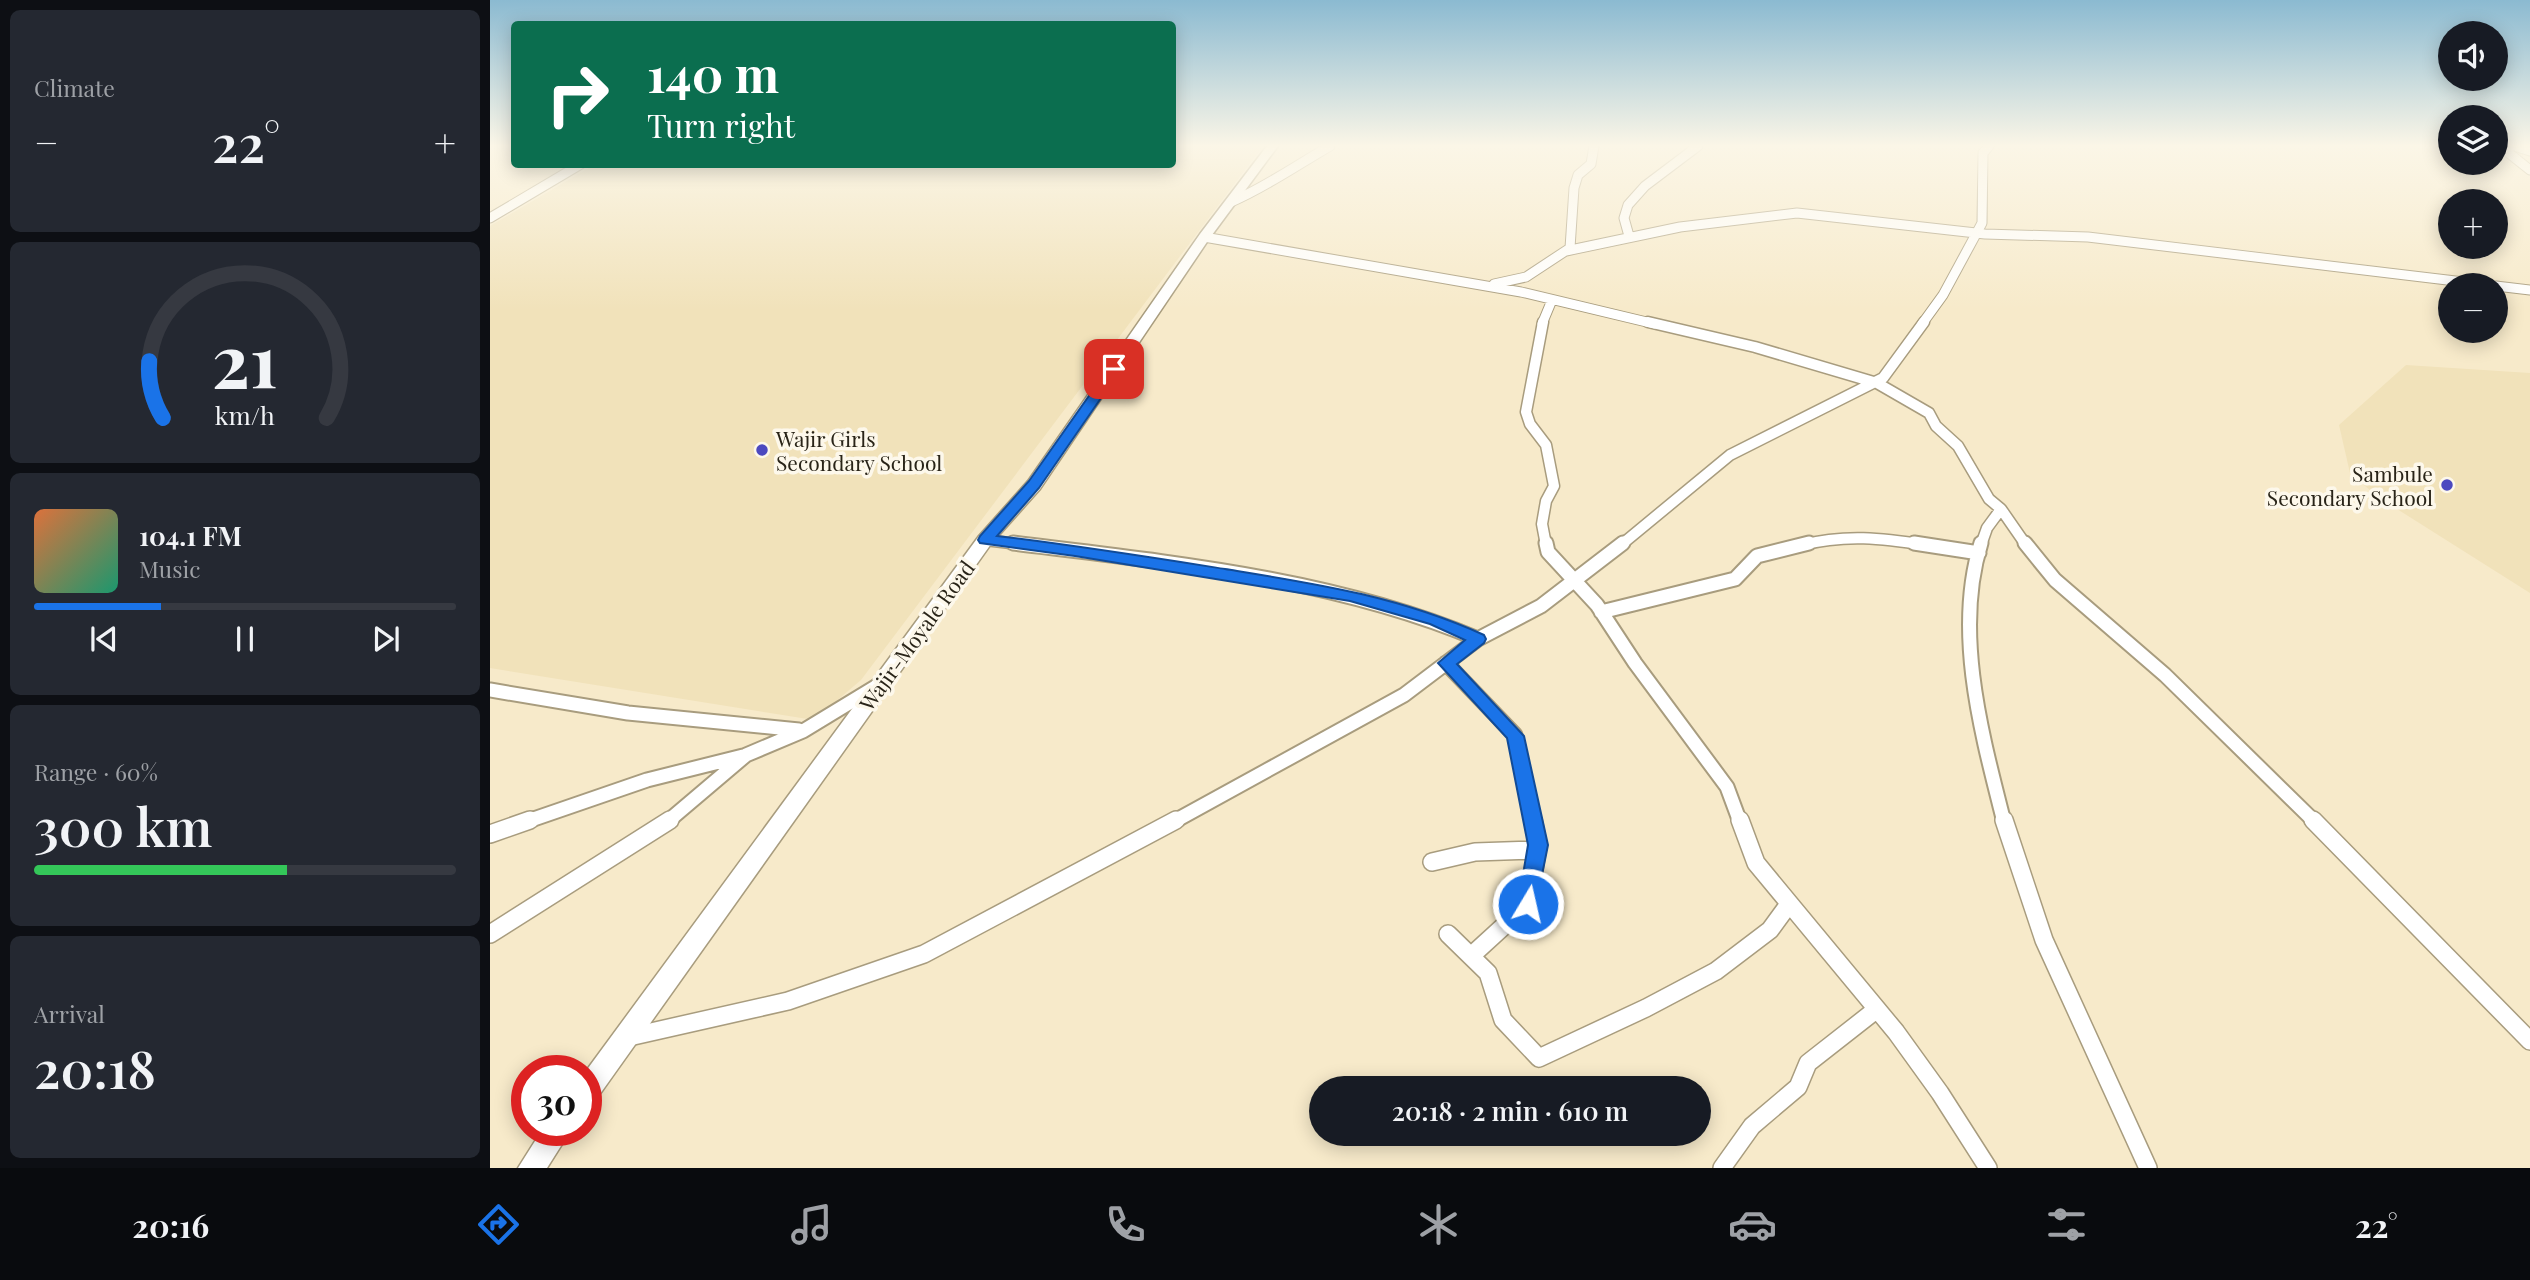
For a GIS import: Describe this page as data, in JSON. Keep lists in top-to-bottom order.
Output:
{
  "streets": {
    "main road": ["Wajir-Moyale Road"]
  },
  "places": ["Wajir Girls Secondary School", "Sambule Secondary School"],
  "page": {
    "tile": [
      "Climate",
      ["Range · 60%", "300 km"],
      ["Arrival", "20:18"]
    ],
    "map_buttons": ["+", "−"],
    "turn": ["140 m", "Turn right"],
    "heat": ["−", "22°", "+"],
    "song": ["104.1 FM", "Music"],
    "limit": "30",
    "trip": "20:18 · 2 min · 610 m",
    "tabs": ["20:16", "22°"],
    "gauge": ["21", "km/h"]
  }
}
